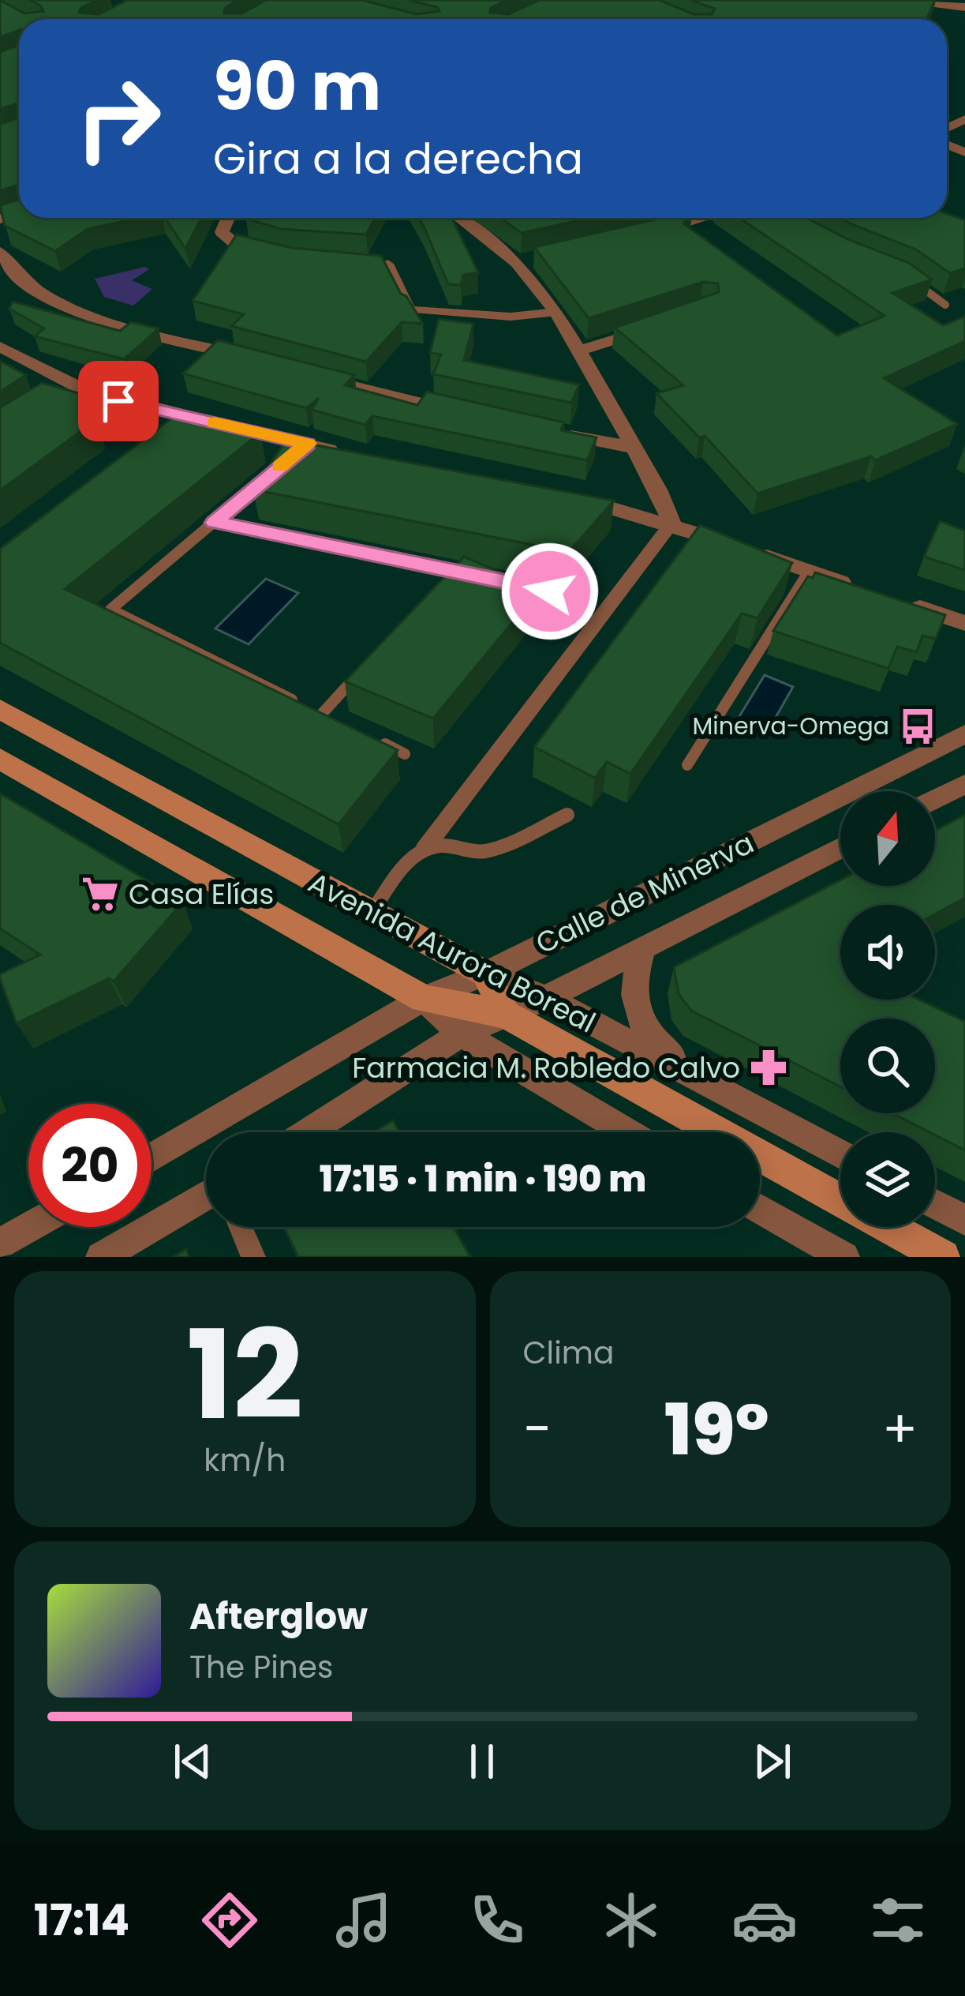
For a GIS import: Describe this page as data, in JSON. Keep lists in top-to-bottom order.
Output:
{
  "streets": {
    "main road": ["Avenida Aurora Boreal"],
    "street": ["Calle de Minerva"]
  },
  "crossings": [
    ["Calle de Minerva", "Avenida Aurora Boreal"]
  ],
  "places": {
    "bus stop": ["Minerva-Omega"],
    "supermarket": ["Casa Elías"],
    "pharmacy": ["Farmacia M. Robledo Calvo"]
  },
  "north": "top",
  "page": {
    "turn": ["90 m", "Gira a la derecha"],
    "limit": "20",
    "trip": "17:15 · 1 min · 190 m",
    "tile": [
      ["12", "km/h"],
      "Clima"
    ],
    "heat": ["−", "19°", "+"],
    "song": ["Afterglow", "The Pines"],
    "tabs": "17:14"
  }
}
